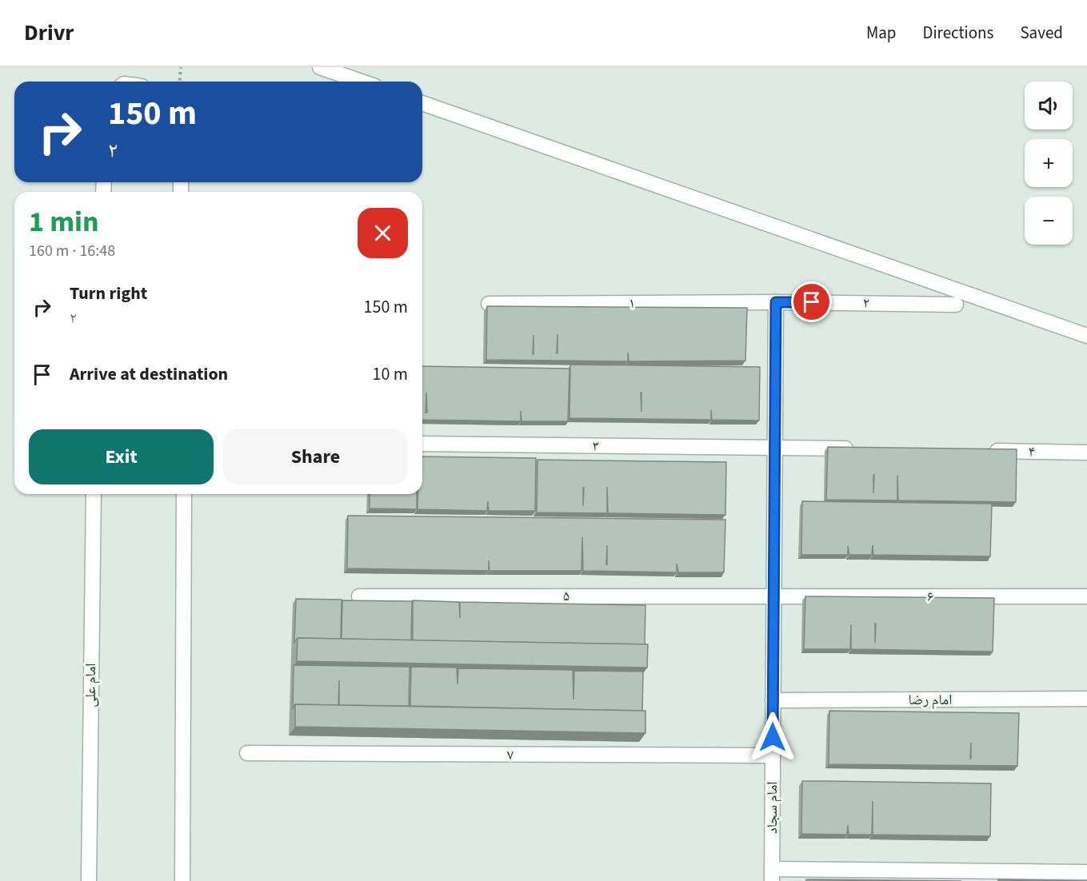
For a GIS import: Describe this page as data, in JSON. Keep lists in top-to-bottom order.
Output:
{
  "streets": {
    "street": [
      "۱",
      "۲",
      "۳",
      "۴",
      "۵",
      "۶",
      "امام علی",
      "امام رضا",
      "۷",
      "امام سجاد"
    ]
  },
  "crossings": [
    ["۱", "۲"],
    ["۱", "امام سجاد"],
    ["۲", "امام سجاد"],
    ["۳", "امام سجاد"],
    ["۵", "۶"],
    ["۵", "امام سجاد"],
    ["۶", "امام سجاد"],
    ["امام رضا", "امام سجاد"],
    ["۷", "امام سجاد"]
  ],
  "page": {
    "header": "Drivr",
    "nav": ["Map", "Directions", "Saved"],
    "map_buttons": ["+", "−"],
    "turn": ["150 m", "۲"],
    "heading": ["1 min", "160 m · 16:48"],
    "list": [
      {
        "name": "Turn right",
        "note": "۲",
        "value": "150 m"
      },
      {
        "name": "Arrive at destination",
        "value": "10 m"
      }
    ],
    "buttons": ["Exit", "Share"]
  }
}
